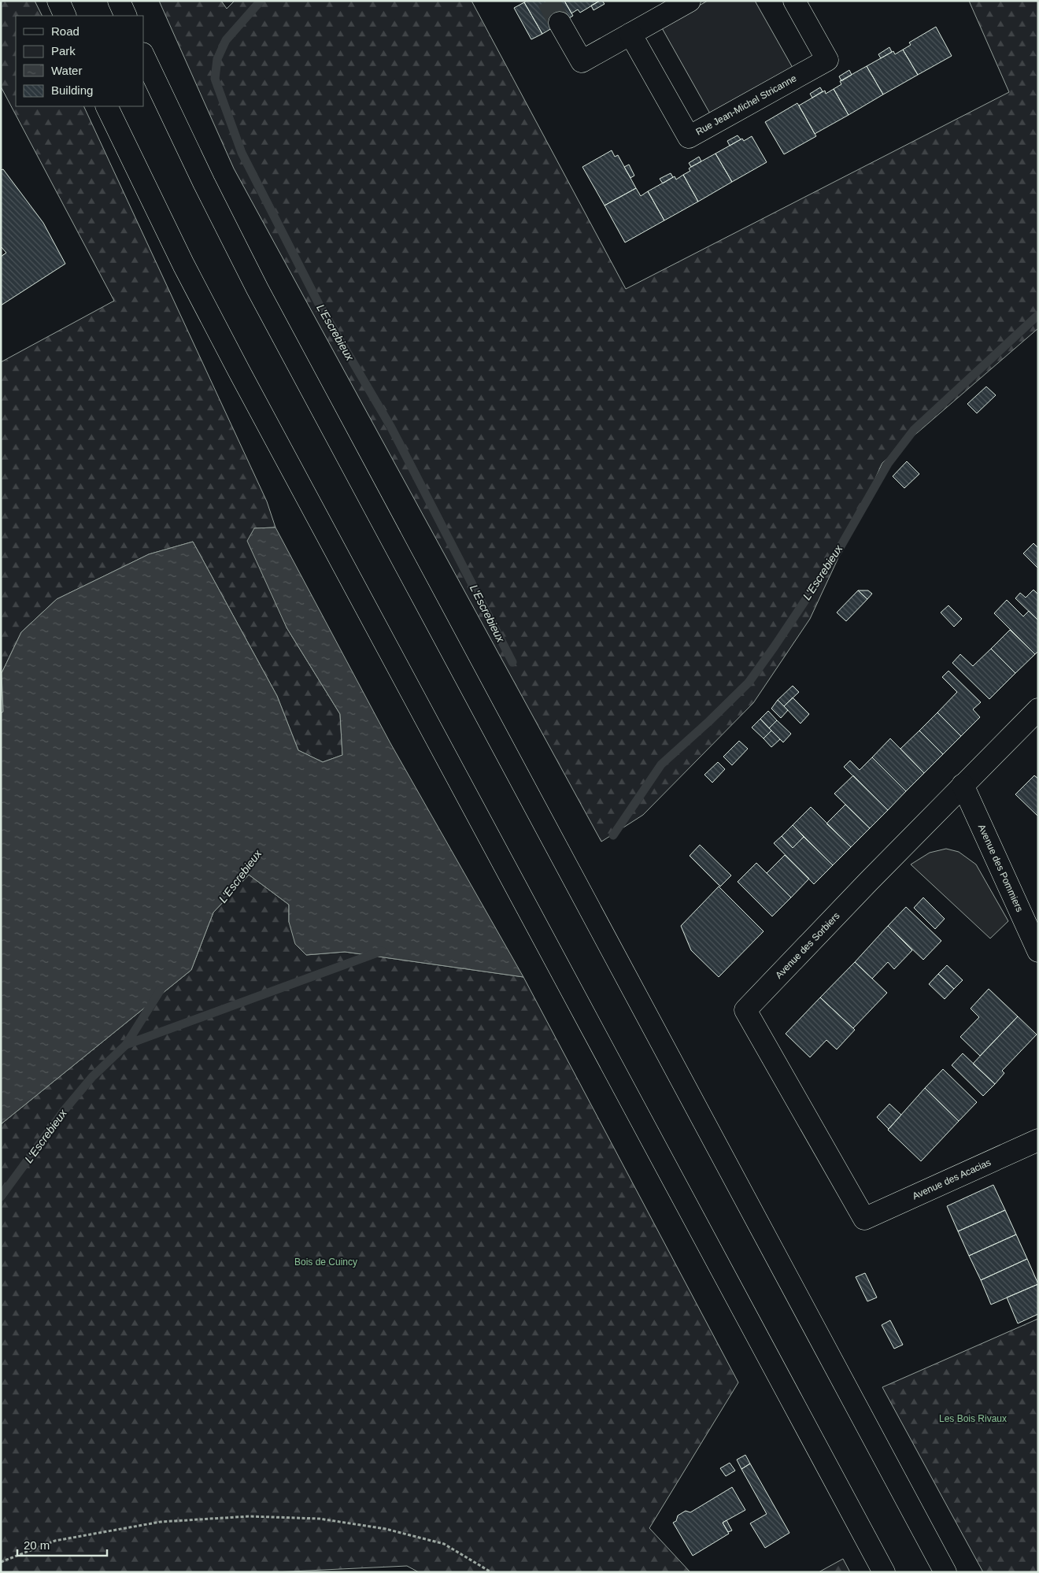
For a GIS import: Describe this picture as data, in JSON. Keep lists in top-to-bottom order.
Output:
{
  "streets": {
    "main road": [
      "Rue Jean-Michel Stricanne",
      "Avenue des Pommiers",
      "Avenue des Sorbiers",
      "Avenue des Acacias"
    ]
  },
  "crossings": [
    ["Avenue des Pommiers", "Avenue des Sorbiers"],
    ["Avenue des Sorbiers", "Avenue des Acacias"]
  ],
  "water": ["L'Escrebieux"],
  "parks": ["Bois de Cuincy", "Les Bois Rivaux"],
  "legend": [
    "Road",
    "Park",
    "Water",
    "Building"
  ],
  "scale_bar": "20 m"
}
